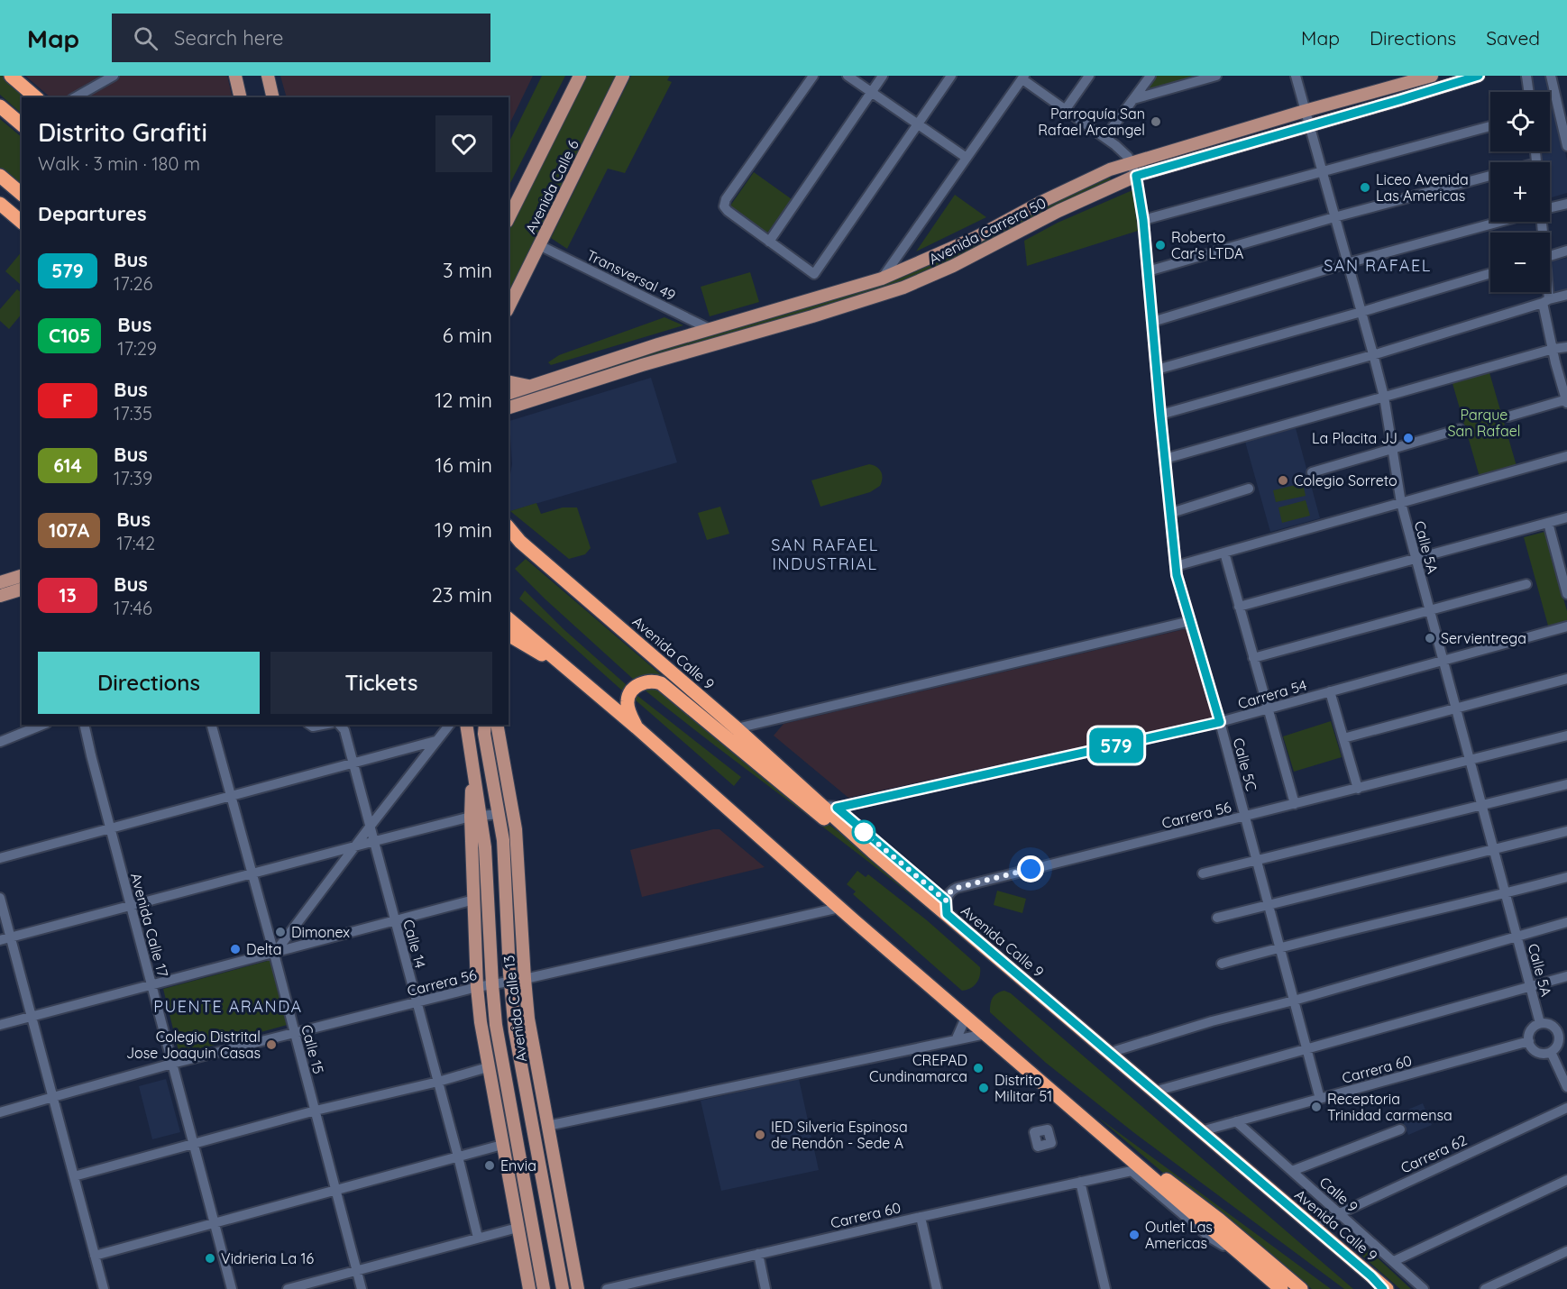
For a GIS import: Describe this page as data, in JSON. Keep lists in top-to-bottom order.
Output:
{
  "streets": {
    "highway": ["Avenida Calle 9"],
    "main road": ["Avenida Calle 6", "Avenida Carrera 50", "Avenida Calle 13"],
    "street": [
      "Transversal 49",
      "Calle 5A",
      "Carrera 54",
      "Calle 5C",
      "Carrera 56",
      "Avenida Calle 17",
      "Calle 14",
      "Calle 15",
      "Carrera 60",
      "Carrera 62",
      "Calle 9"
    ]
  },
  "crossings": [
    ["Avenida Calle 6", "Transversal 49"],
    ["Avenida Carrera 50", "Transversal 49"],
    ["Avenida Carrera 50", "Calle 5A"],
    ["Avenida Carrera 50", "Calle 5C"],
    ["Calle 5A", "Carrera 54"],
    ["Calle 5A", "Carrera 56"],
    ["Calle 5A", "Carrera 60"],
    ["Avenida Calle 9", "Carrera 54"],
    ["Avenida Calle 9", "Carrera 56"],
    ["Avenida Calle 9", "Carrera 60"],
    ["Avenida Calle 9", "Carrera 62"],
    ["Carrera 54", "Calle 5C"],
    ["Calle 5C", "Carrera 56"],
    ["Calle 5C", "Carrera 60"],
    ["Carrera 56", "Avenida Calle 17"],
    ["Carrera 56", "Calle 14"],
    ["Carrera 56", "Avenida Calle 13"],
    ["Carrera 56", "Calle 15"],
    ["Carrera 60", "Calle 9"],
    ["Carrera 62", "Calle 9"]
  ],
  "districts": ["SAN RAFAEL", "SAN RAFAEL INDUSTRIAL", "PUENTE ARANDA"],
  "parks": ["Parque San Rafael"],
  "places": [
    "Parroquía San Rafael Arcangel",
    "Liceo Avenida Las Americas",
    "Roberto Car's LTDA",
    "La Placita JJ",
    "Colegio Sorreto",
    "Servientrega",
    "Dimonex",
    "Delta",
    "Colegio Distrital Jose Joaquin Casas",
    "CREPAD Cundinamarca",
    "Distrito Militar 51",
    "Receptoria Trinidad carmensa",
    "IED Silveria Espinosa de Rendón - Sede A",
    "Envia",
    "Outlet Las Americas",
    "Vidrieria La 16"
  ],
  "lines": ["bus line 579"],
  "page": {
    "header": "Map",
    "search": "Search here",
    "nav": ["Map", "Directions", "Saved"],
    "on_map": "579",
    "map_buttons": ["+", "−"],
    "heading": [
      ["Distrito Grafiti", "Walk · 3 min · 180 m"],
      "Departures"
    ],
    "list": [
      {
        "mark": "579",
        "name": "Bus",
        "note": "17:26",
        "value": "3 min"
      },
      {
        "mark": "C105",
        "name": "Bus",
        "note": "17:29",
        "value": "6 min"
      },
      {
        "mark": "F",
        "name": "Bus",
        "note": "17:35",
        "value": "12 min"
      },
      {
        "mark": "614",
        "name": "Bus",
        "note": "17:39",
        "value": "16 min"
      },
      {
        "mark": "107A",
        "name": "Bus",
        "note": "17:42",
        "value": "19 min"
      },
      {
        "mark": "13",
        "name": "Bus",
        "note": "17:46",
        "value": "23 min"
      }
    ],
    "buttons": ["Directions", "Tickets"]
  }
}
